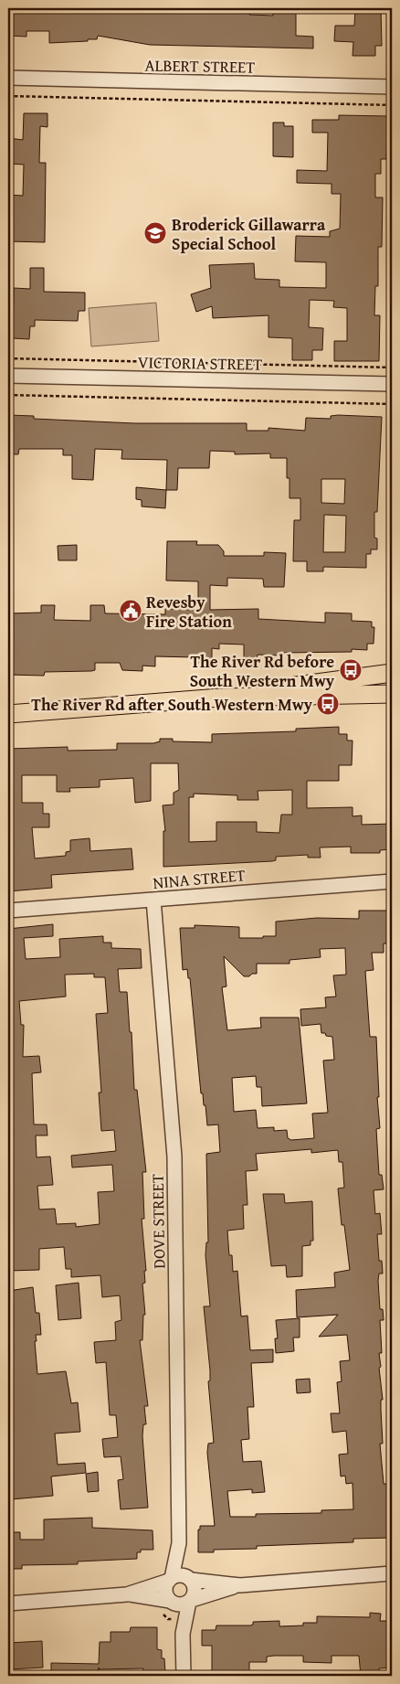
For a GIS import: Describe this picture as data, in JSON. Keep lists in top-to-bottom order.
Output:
{
  "streets": {
    "street": [
      "ALBERT STREET",
      "VICTORIA STREET",
      "NINA STREET",
      "DOVE STREET"
    ]
  },
  "crossings": [
    ["NINA STREET", "DOVE STREET"]
  ],
  "places": {
    "school or university": ["Broderick Gillawarra Special School"],
    "public building": ["Revesby Fire Station"],
    "bus stop": ["The River Rd before South Western Mwy", "The River Rd after South Western Mwy"]
  }
}
